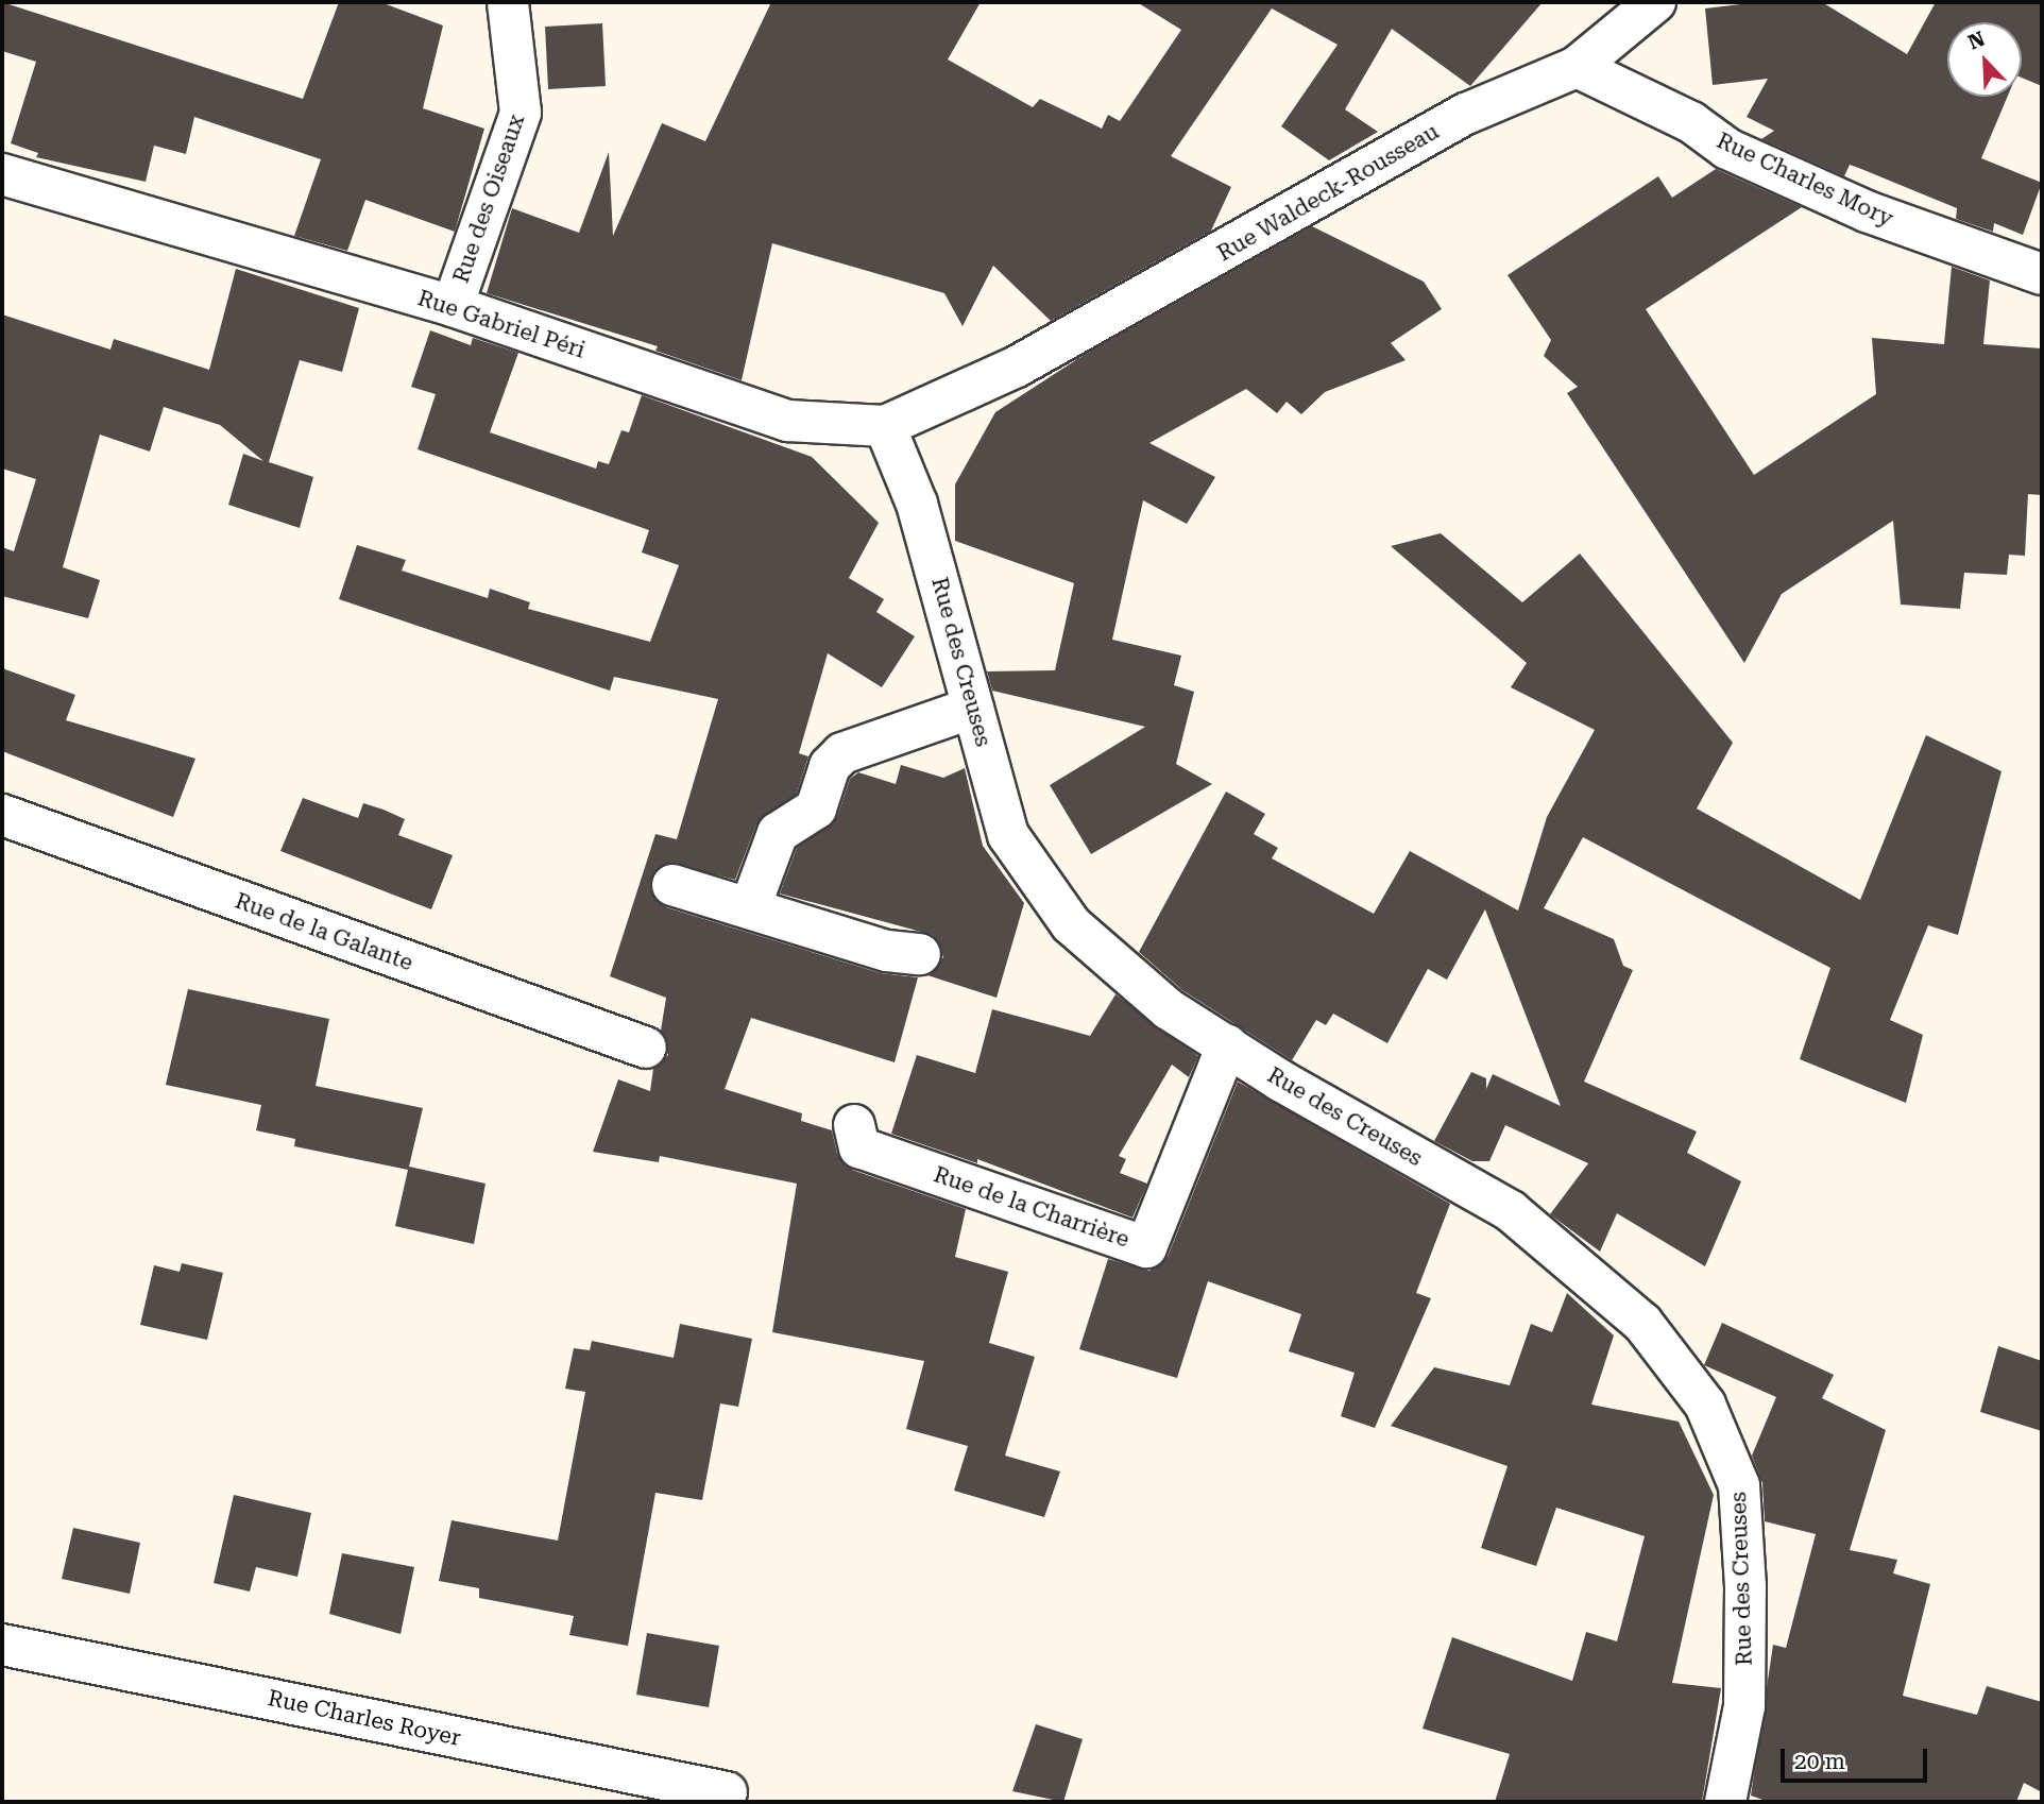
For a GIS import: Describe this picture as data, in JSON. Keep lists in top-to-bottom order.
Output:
{
  "streets": {
    "street": [
      "Rue Charles Mory",
      "Rue Waldeck-Rousseau",
      "Rue des Oiseaux",
      "Rue Gabriel Péri",
      "Rue des Creuses",
      "Rue de la Galante",
      "Rue de la Charrière",
      "Rue Charles Royer"
    ]
  },
  "crossings": [
    ["Rue Charles Mory", "Rue Waldeck-Rousseau"],
    ["Rue Waldeck-Rousseau", "Rue Gabriel Péri"],
    ["Rue des Oiseaux", "Rue Gabriel Péri"],
    ["Rue Gabriel Péri", "Rue des Creuses"],
    ["Rue des Creuses", "Rue de la Charrière"]
  ],
  "scale_bar": "20 m",
  "north": "top left"
}
